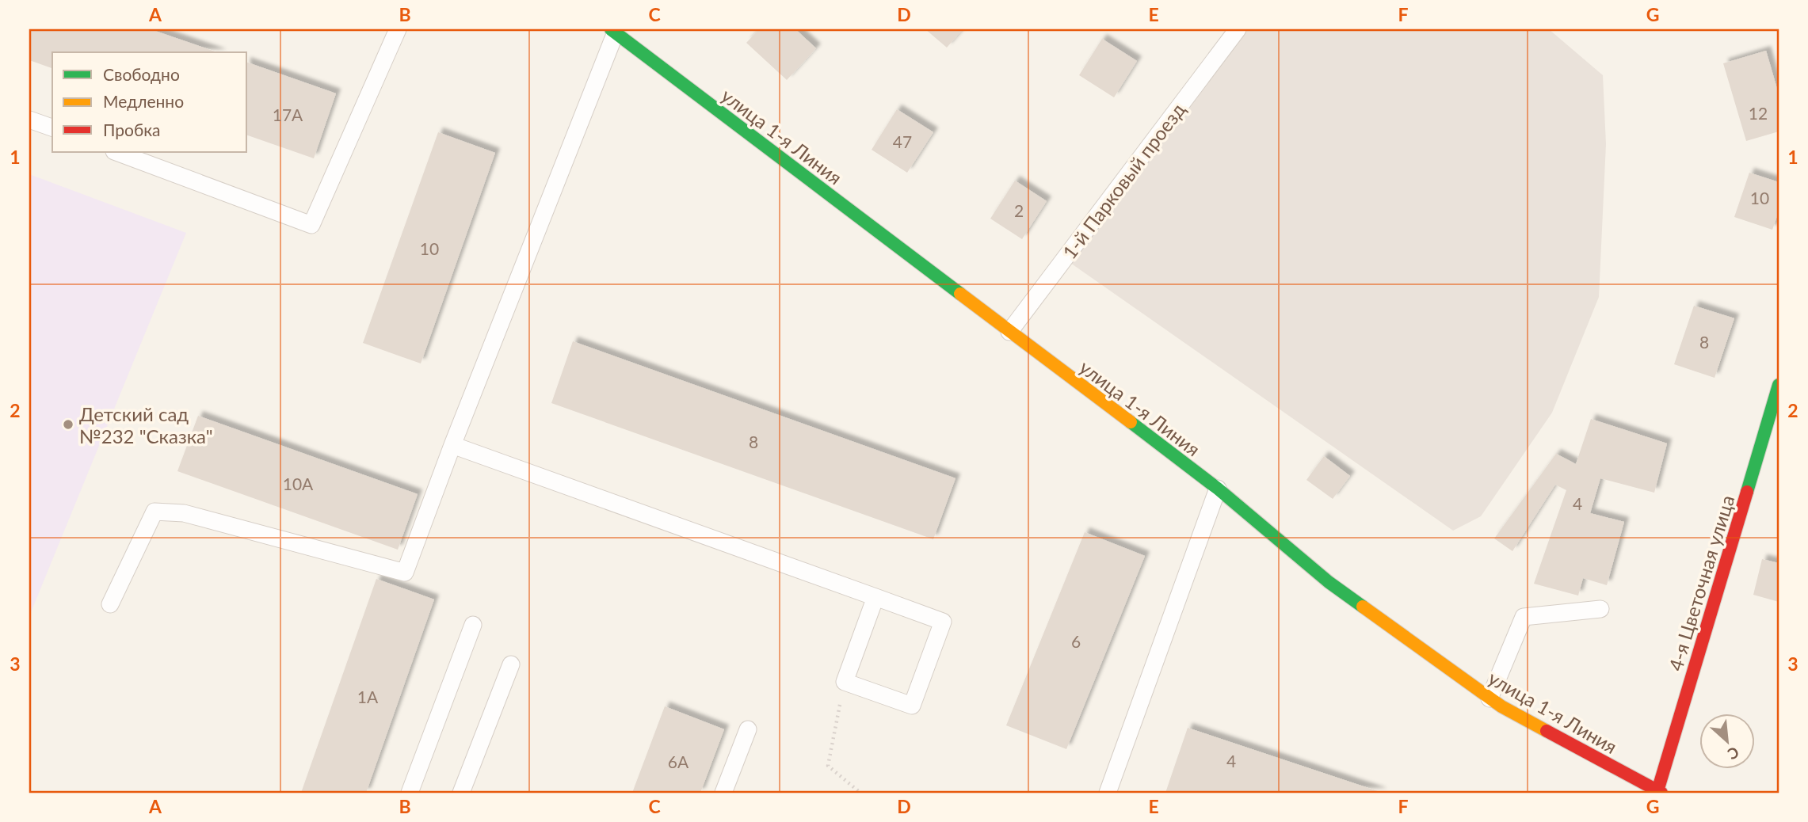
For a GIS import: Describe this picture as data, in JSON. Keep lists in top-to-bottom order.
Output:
{
  "streets": {
    "main road": ["улица 1-я Линия", "4-я Цветочная улица"],
    "lane": ["1-й Парковый проезд"]
  },
  "crossings": [
    ["улица 1-я Линия", "1-й Парковый проезд"],
    ["улица 1-я Линия", "4-я Цветочная улица"]
  ],
  "places": ["Детский сад №232 \"Сказка\""],
  "house_numbers": [
    "12",
    "17А",
    "47",
    "10",
    "2",
    "10",
    "8",
    "8",
    "10А",
    "4",
    "6",
    "1А",
    "4",
    "6А"
  ],
  "legend": ["Свободно", "Медленно", "Пробка"],
  "north": "bottom right",
  "grid": {
    "columns": [
      "A",
      "B",
      "C",
      "D",
      "E",
      "F",
      "G"
    ],
    "rows": ["1", "2", "3"]
  }
}
